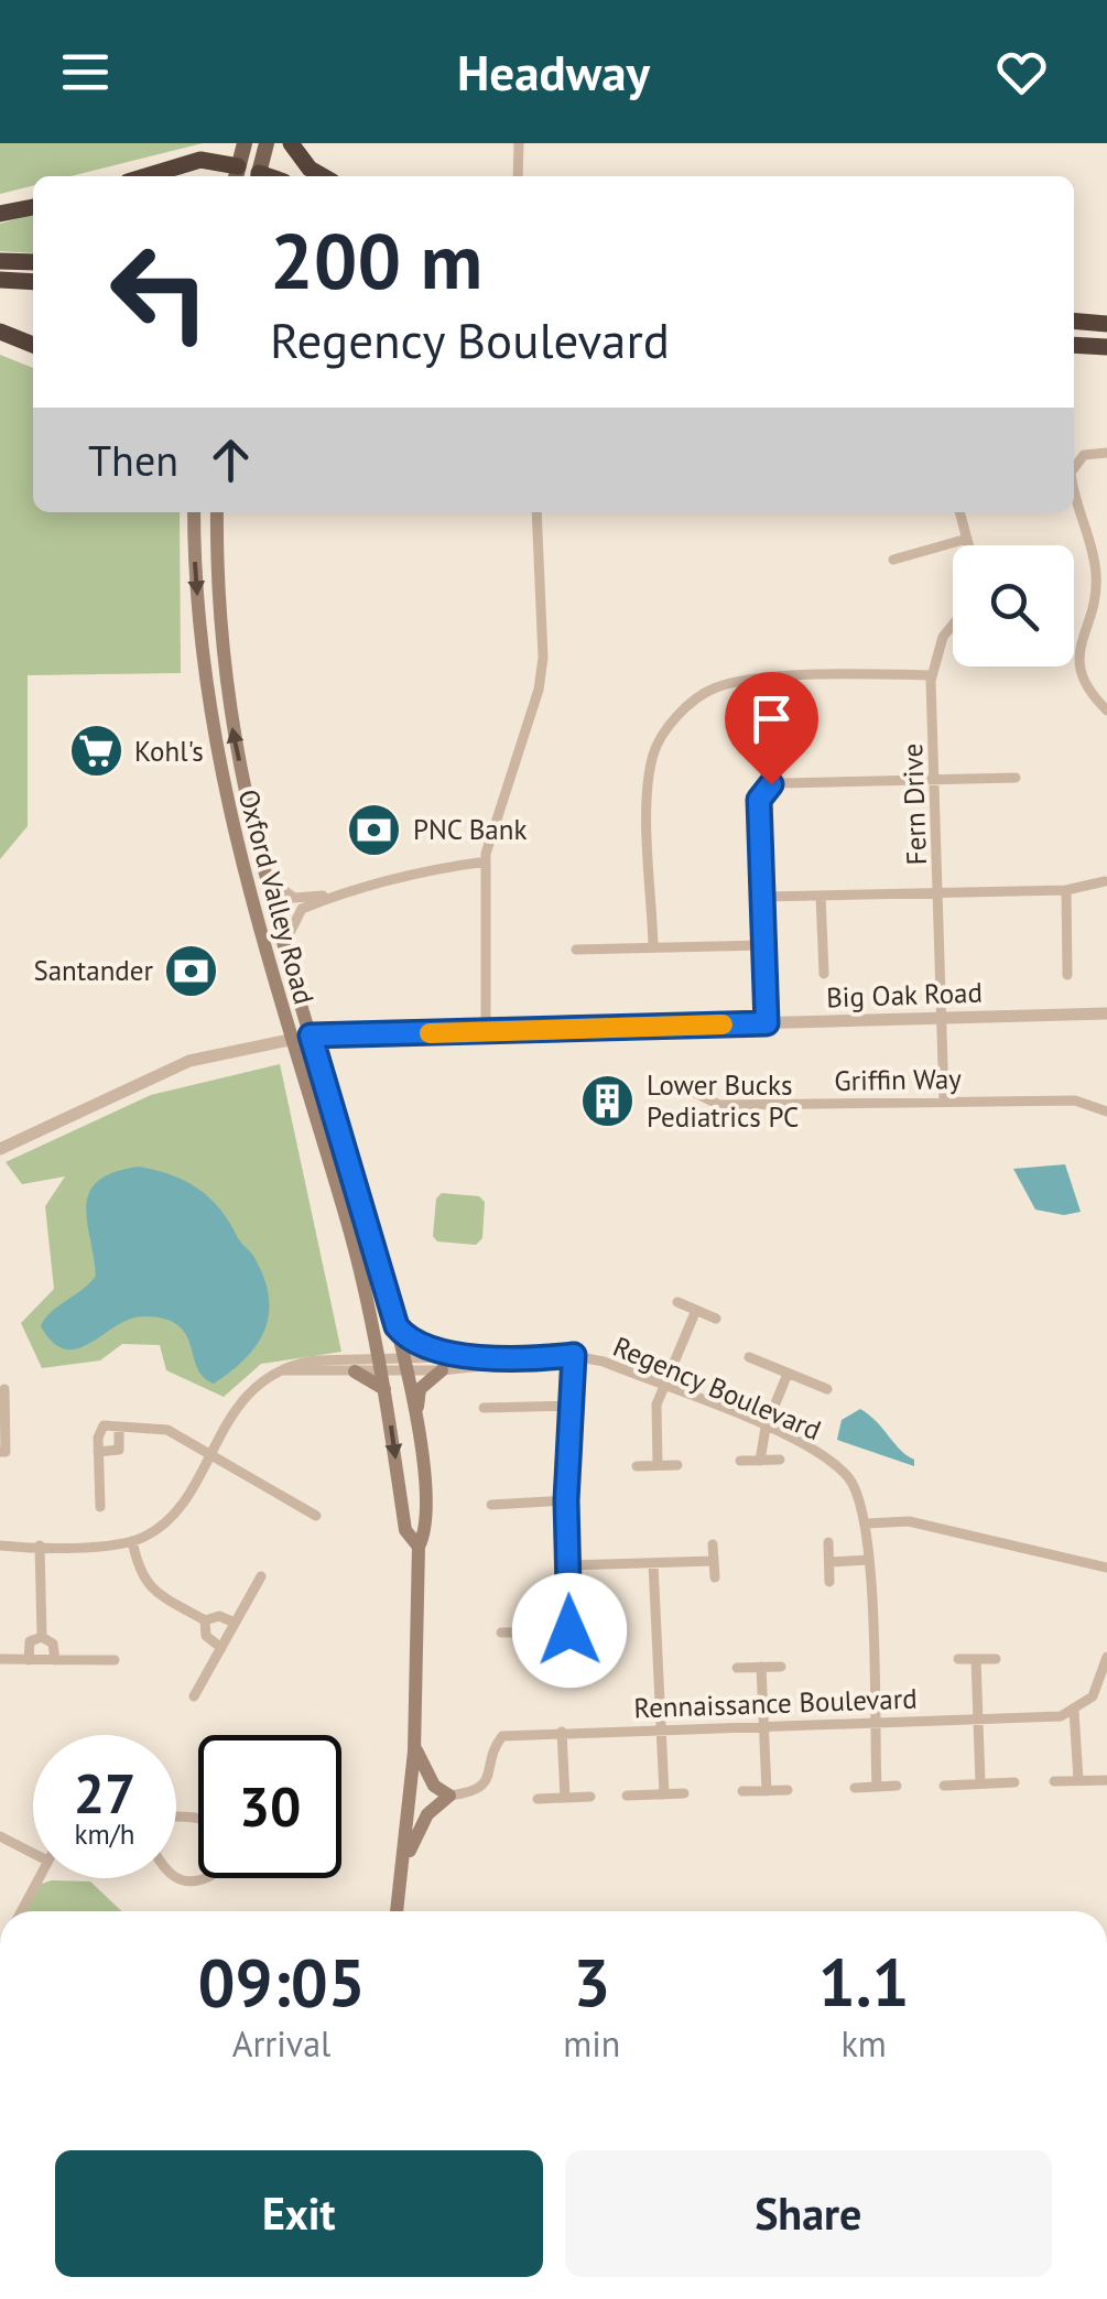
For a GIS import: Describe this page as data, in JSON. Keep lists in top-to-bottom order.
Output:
{
  "streets": {
    "main road": ["Oxford Valley Road"],
    "street": [
      "Fern Drive",
      "Big Oak Road",
      "Griffin Way",
      "Regency Boulevard",
      "Rennaissance Boulevard"
    ]
  },
  "crossings": [
    ["Fern Drive", "Big Oak Road"],
    ["Fern Drive", "Griffin Way"],
    ["Oxford Valley Road", "Big Oak Road"],
    ["Oxford Valley Road", "Regency Boulevard"],
    ["Regency Boulevard", "Rennaissance Boulevard"]
  ],
  "places": {
    "supermarket": ["Kohl's"],
    "bank": ["PNC Bank", "Santander"],
    "building": ["Lower Bucks Pediatrics PC"]
  },
  "page": {
    "header": "Headway",
    "turn": ["200 m", "Regency Boulevard"],
    "then": "Then",
    "speed": "27 km/h",
    "limit": "30",
    "eta": [
      "09:05",
      "Arrival",
      "3",
      "min",
      "1.1",
      "km"
    ],
    "buttons": ["Exit", "Share"]
  }
}
